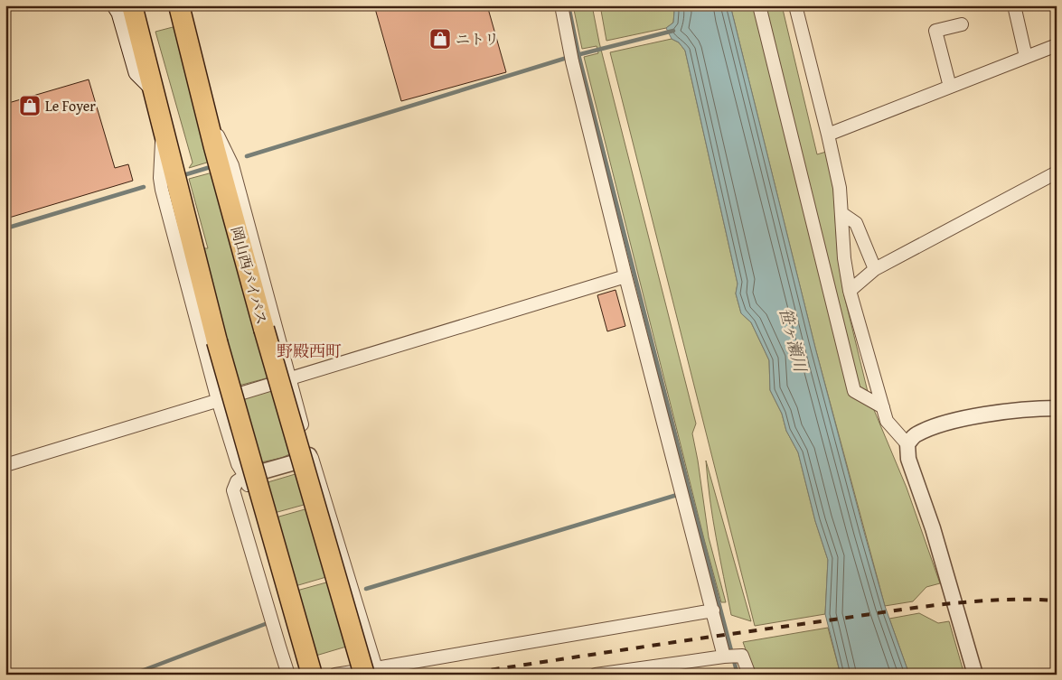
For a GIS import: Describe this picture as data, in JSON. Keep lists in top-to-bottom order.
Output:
{
  "streets": {
    "highway": ["岡山西バイパス"]
  },
  "districts": ["野殿西町"],
  "water": ["笹ヶ瀬川"],
  "places": {
    "shop": ["ニトリ", "Le Foyer"]
  }
}
